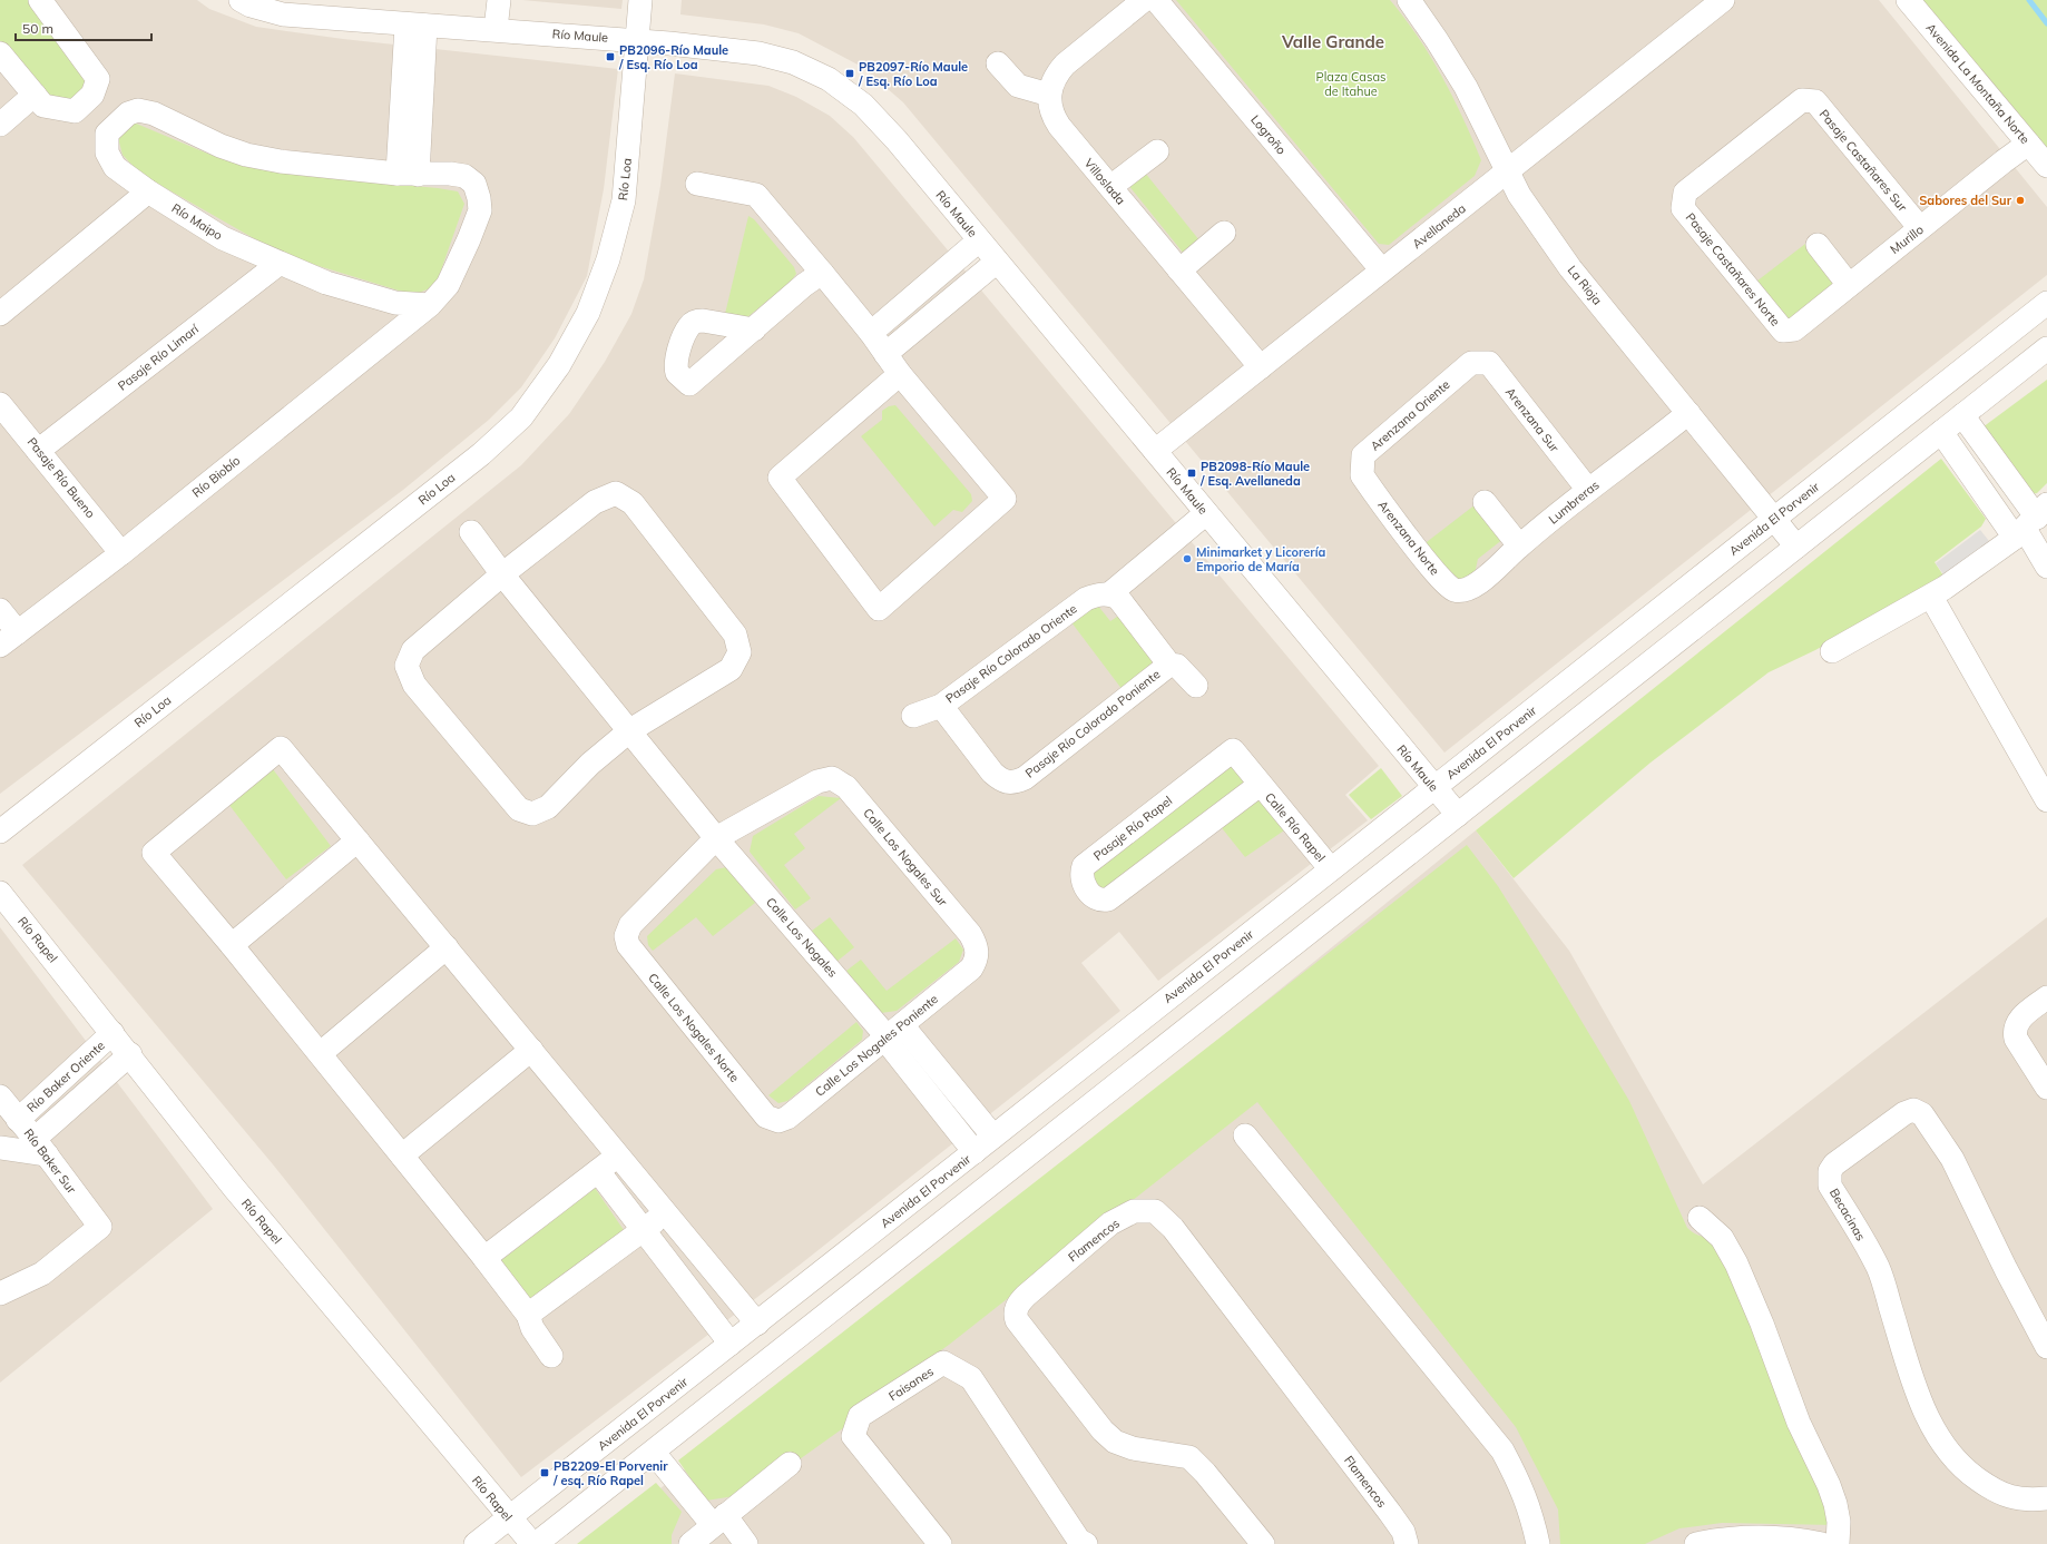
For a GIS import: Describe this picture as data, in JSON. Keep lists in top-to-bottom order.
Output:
{
  "streets": {
    "street": [
      "Río Maule",
      "Avenida La Montaña Norte",
      "Logroño",
      "Pasaje Castañares Sur",
      "Río Loa",
      "Villoslada",
      "Río Maipo",
      "Avellaneda",
      "Murillo",
      "Pasaje Castañares Norte",
      "La Rioja",
      "Pasaje Río Limarí",
      "Arenzana Oriente",
      "Arenzana Sur",
      "Río Biobío",
      "Pasaje Río Bueno",
      "Lumbreras",
      "Avenida El Porvenir",
      "Arenzana Norte",
      "Pasaje Río Colorado Oriente",
      "Pasaje Río Colorado Poniente",
      "Calle Río Rapel",
      "Pasaje Río Rapel",
      "Calle Los Nogales Sur",
      "Calle Los Nogales",
      "Río Rapel",
      "Calle Los Nogales Norte",
      "Calle Los Nogales Poniente",
      "Río Baker Oriente",
      "Río Baker Sur",
      "Becacinas",
      "Flamencos",
      "Faisanes"
    ]
  },
  "crossings": [
    ["Río Maule", "Río Loa"],
    ["Río Maule", "Avellaneda"],
    ["Río Maule", "Avenida El Porvenir"],
    ["Avenida La Montaña Norte", "Murillo"],
    ["Logroño", "Avellaneda"],
    ["Pasaje Castañares Sur", "Murillo"],
    ["Pasaje Castañares Sur", "Pasaje Castañares Norte"],
    ["Villoslada", "Avellaneda"],
    ["Río Maipo", "Pasaje Río Limarí"],
    ["Río Maipo", "Río Biobío"],
    ["Avellaneda", "La Rioja"],
    ["Murillo", "Pasaje Castañares Norte"],
    ["La Rioja", "Lumbreras"],
    ["La Rioja", "Avenida El Porvenir"],
    ["Pasaje Río Limarí", "Pasaje Río Bueno"],
    ["Arenzana Oriente", "Arenzana Sur"],
    ["Arenzana Oriente", "Arenzana Norte"],
    ["Arenzana Sur", "Lumbreras"],
    ["Río Biobío", "Pasaje Río Bueno"],
    ["Lumbreras", "Arenzana Norte"],
    ["Avenida El Porvenir", "Calle Río Rapel"],
    ["Avenida El Porvenir", "Calle Los Nogales"],
    ["Avenida El Porvenir", "Río Rapel"],
    ["Pasaje Río Colorado Oriente", "Pasaje Río Colorado Poniente"],
    ["Calle Río Rapel", "Pasaje Río Rapel"],
    ["Calle Los Nogales Sur", "Calle Los Nogales"],
    ["Calle Los Nogales Sur", "Calle Los Nogales Norte"],
    ["Calle Los Nogales Sur", "Calle Los Nogales Poniente"],
    ["Calle Los Nogales", "Calle Los Nogales Norte"],
    ["Calle Los Nogales", "Calle Los Nogales Poniente"],
    ["Río Rapel", "Río Baker Oriente"],
    ["Calle Los Nogales Norte", "Calle Los Nogales Poniente"],
    ["Río Baker Oriente", "Río Baker Sur"]
  ],
  "districts": ["Valle Grande"],
  "parks": ["Plaza Casas de Itahue"],
  "places": {
    "transit": [
      "PB2096-Río Maule / Esq. Río Loa",
      "PB2097-Río Maule / Esq. Río Loa",
      "PB2098-Río Maule / Esq. Avellaneda",
      "PB2209-El Porvenir / esq. Río Rapel"
    ],
    "other": ["Sabores del Sur", "Minimarket y Licorería Emporio de María"]
  },
  "scale_bar": "50 m"
}
